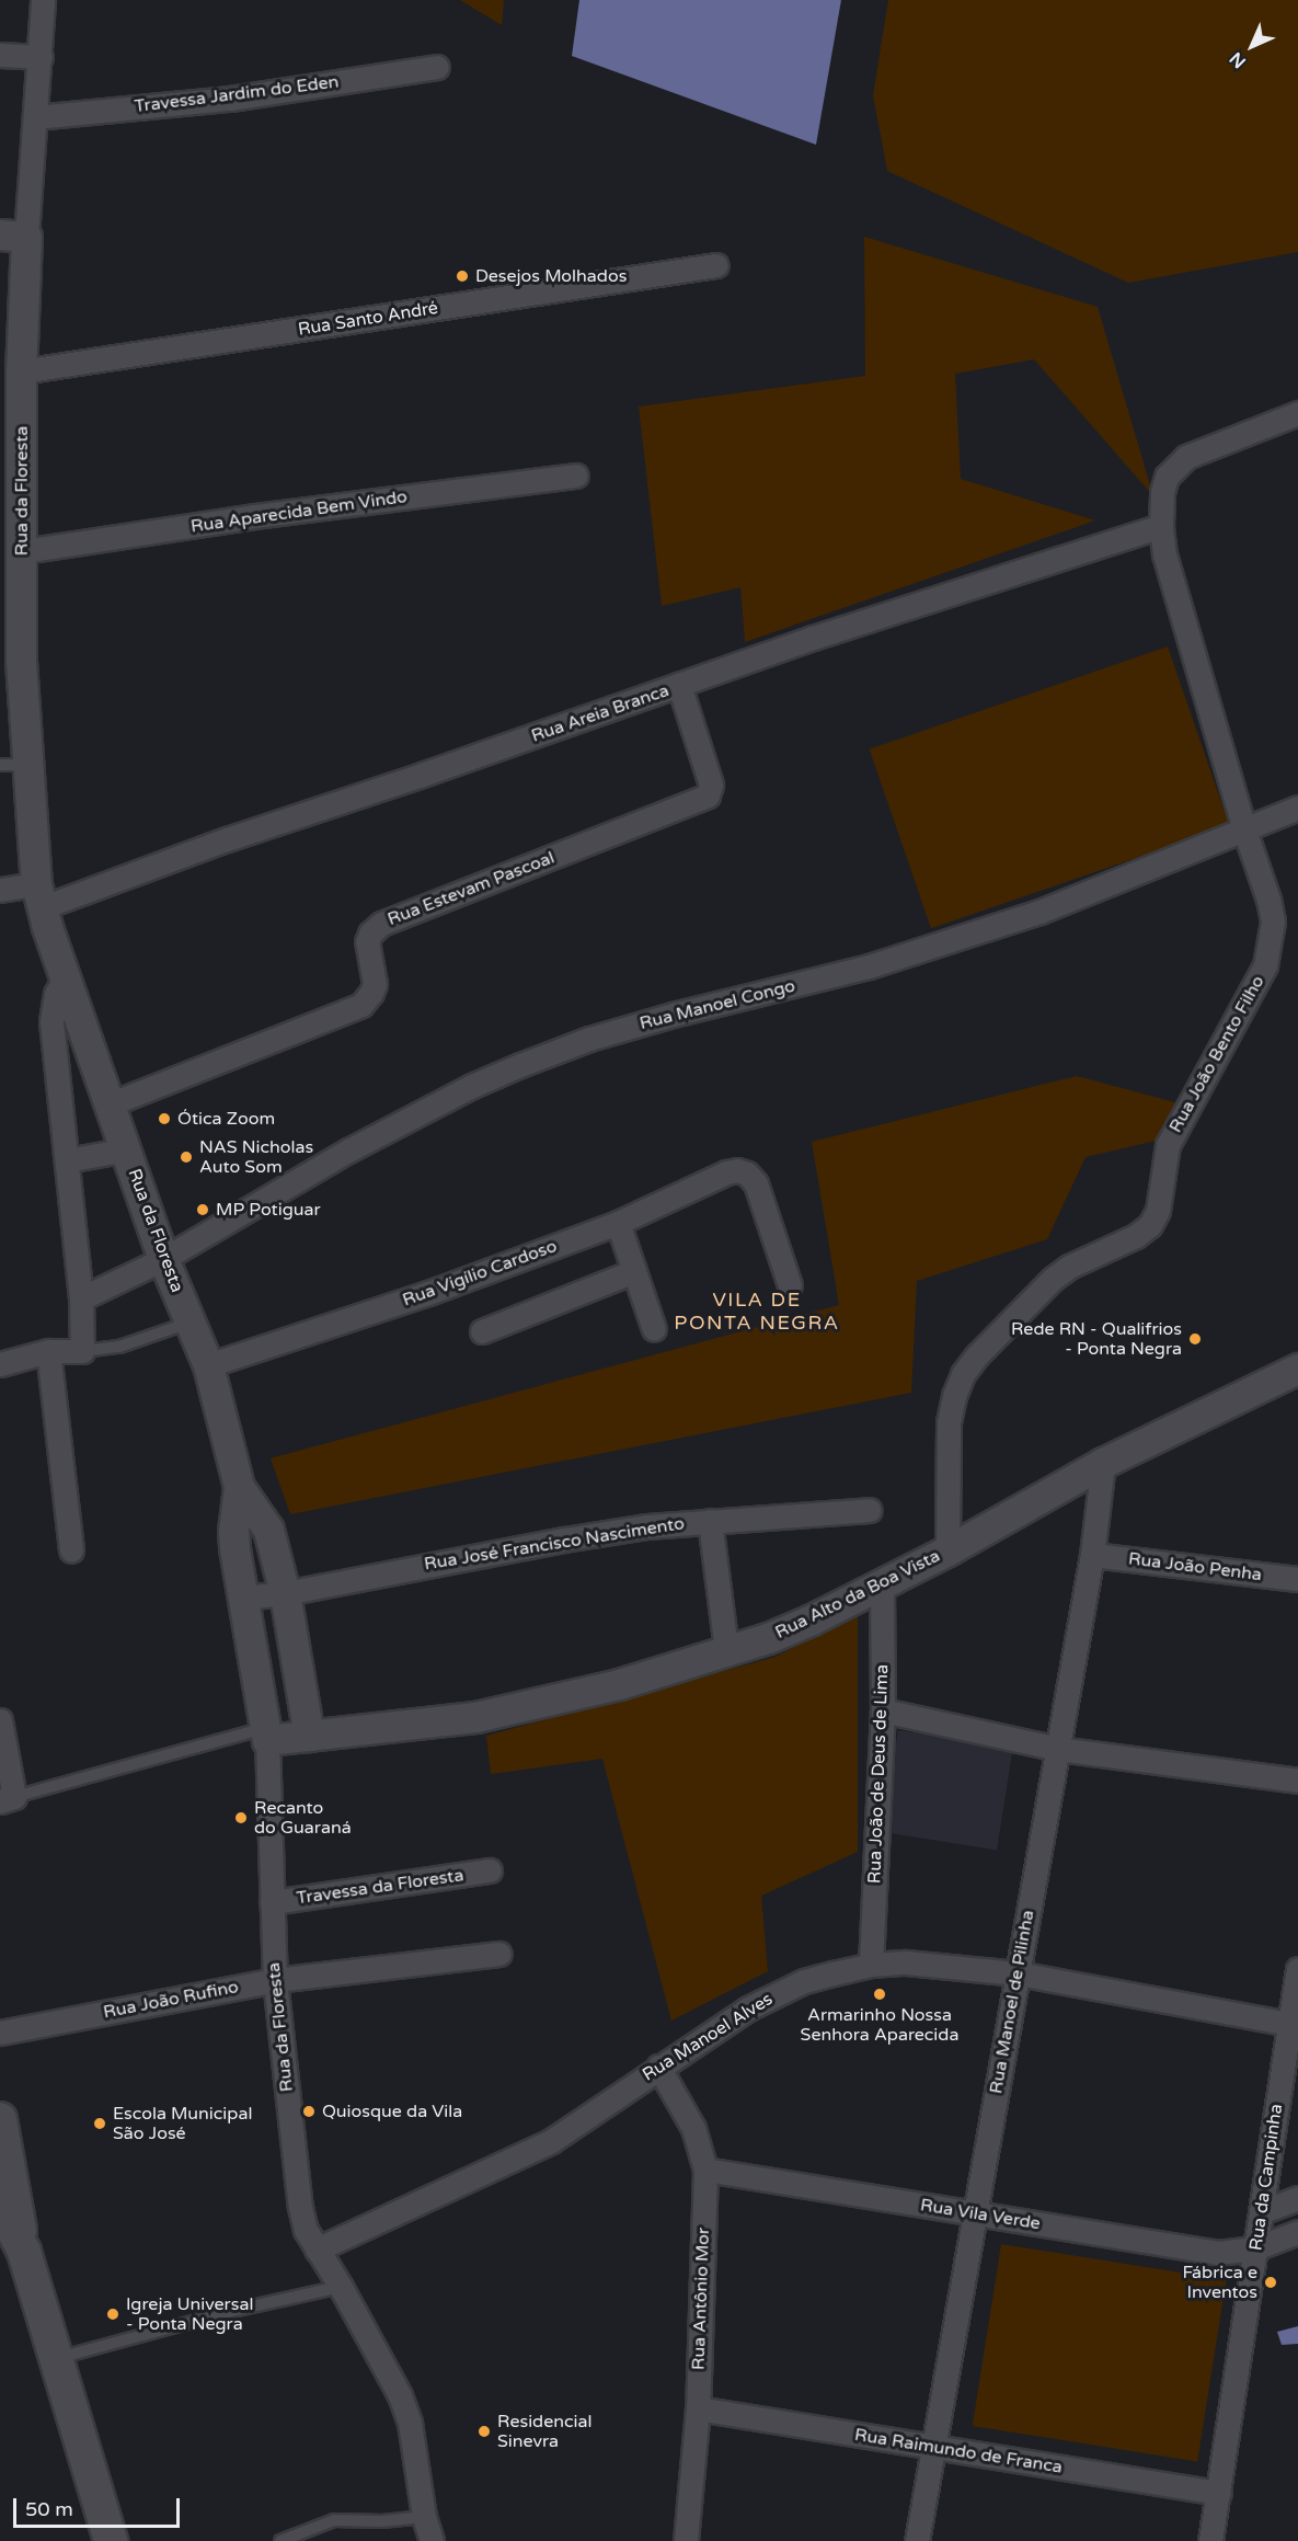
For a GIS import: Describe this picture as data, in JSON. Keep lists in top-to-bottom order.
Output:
{
  "streets": {
    "street": [
      "Travessa Jardim do Eden",
      "Rua Santo André",
      "Rua da Floresta",
      "Rua Aparecida Bem Vindo",
      "Rua Areia Branca",
      "Rua Estevam Pascoal",
      "Rua Manoel Congo",
      "Rua João Bento Filho",
      "Rua Vigílio Cardoso",
      "Rua José Francisco Nascimento",
      "Rua João Penha",
      "Rua Alto da Boa Vista",
      "Rua João de Deus de Lima",
      "Travessa da Floresta",
      "Rua João Rufino",
      "Rua Manoel de Pilinha",
      "Rua Manoel Alves",
      "Rua da Campinha",
      "Rua Vila Verde",
      "Rua Antônio Mor",
      "Rua Raimundo de Franca"
    ]
  },
  "crossings": [
    ["Travessa Jardim do Eden", "Rua da Floresta"],
    ["Rua Santo André", "Rua da Floresta"],
    ["Rua da Floresta", "Rua Aparecida Bem Vindo"],
    ["Rua da Floresta", "Rua Areia Branca"],
    ["Rua da Floresta", "Rua Estevam Pascoal"],
    ["Rua da Floresta", "Rua Manoel Congo"],
    ["Rua da Floresta", "Rua Vigílio Cardoso"],
    ["Rua da Floresta", "Rua José Francisco Nascimento"],
    ["Rua da Floresta", "Rua Alto da Boa Vista"],
    ["Rua da Floresta", "Travessa da Floresta"],
    ["Rua da Floresta", "Rua João Rufino"],
    ["Rua da Floresta", "Rua Manoel Alves"],
    ["Rua Areia Branca", "Rua Estevam Pascoal"],
    ["Rua Areia Branca", "Rua João Bento Filho"],
    ["Rua Manoel Congo", "Rua João Bento Filho"],
    ["Rua João Bento Filho", "Rua Alto da Boa Vista"],
    ["Rua João Penha", "Rua Manoel de Pilinha"],
    ["Rua Alto da Boa Vista", "Rua João de Deus de Lima"],
    ["Rua Alto da Boa Vista", "Rua Manoel de Pilinha"],
    ["Rua João de Deus de Lima", "Rua Manoel Alves"],
    ["Rua Manoel de Pilinha", "Rua Manoel Alves"],
    ["Rua Manoel de Pilinha", "Rua Vila Verde"],
    ["Rua Manoel de Pilinha", "Rua Raimundo de Franca"],
    ["Rua Manoel Alves", "Rua da Campinha"],
    ["Rua Manoel Alves", "Rua Antônio Mor"],
    ["Rua da Campinha", "Rua Vila Verde"],
    ["Rua da Campinha", "Rua Raimundo de Franca"],
    ["Rua Vila Verde", "Rua Antônio Mor"],
    ["Rua Antônio Mor", "Rua Raimundo de Franca"]
  ],
  "districts": ["VILA DE PONTA NEGRA"],
  "places": [
    "Desejos Molhados",
    "Ótica Zoom",
    "NAS Nicholas Auto Som",
    "MP Potiguar",
    "Rede RN - Qualifrios - Ponta Negra",
    "Recanto do Guaraná",
    "Armarinho Nossa Senhora Aparecida",
    "Quiosque da Vila",
    "Escola Municipal São José",
    "Fábrica e Inventos",
    "Igreja Universal - Ponta Negra",
    "Residencial Sinevra"
  ],
  "scale_bar": "50 m",
  "north": "bottom left"
}
